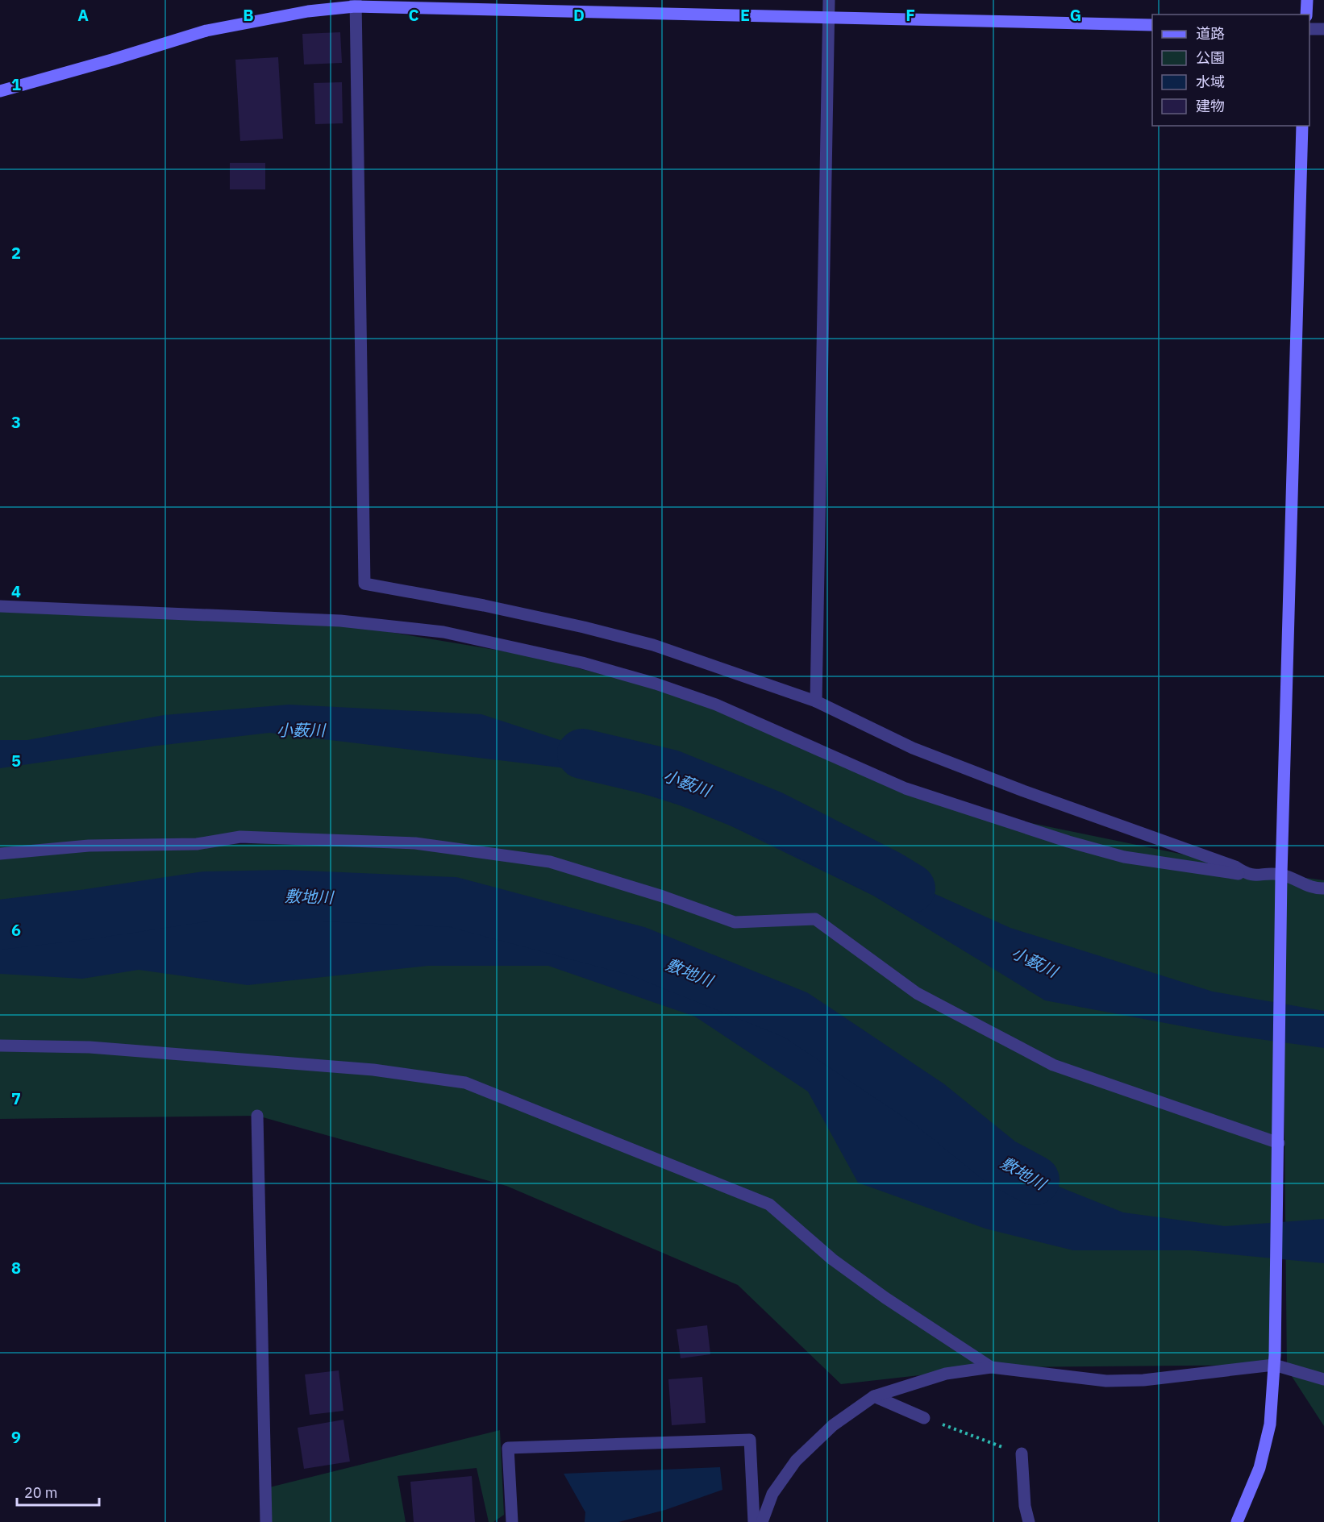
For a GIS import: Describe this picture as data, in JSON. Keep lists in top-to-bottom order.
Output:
{
  "water": ["小薮川", "敷地川"],
  "legend": [
    "道路",
    "公園",
    "水域",
    "建物"
  ],
  "scale_bar": "20 m",
  "grid": {
    "columns": [
      "A",
      "B",
      "C",
      "D",
      "E",
      "F",
      "G"
    ],
    "rows": [
      "1",
      "2",
      "3",
      "4",
      "5",
      "6",
      "7",
      "8",
      "9"
    ]
  }
}
